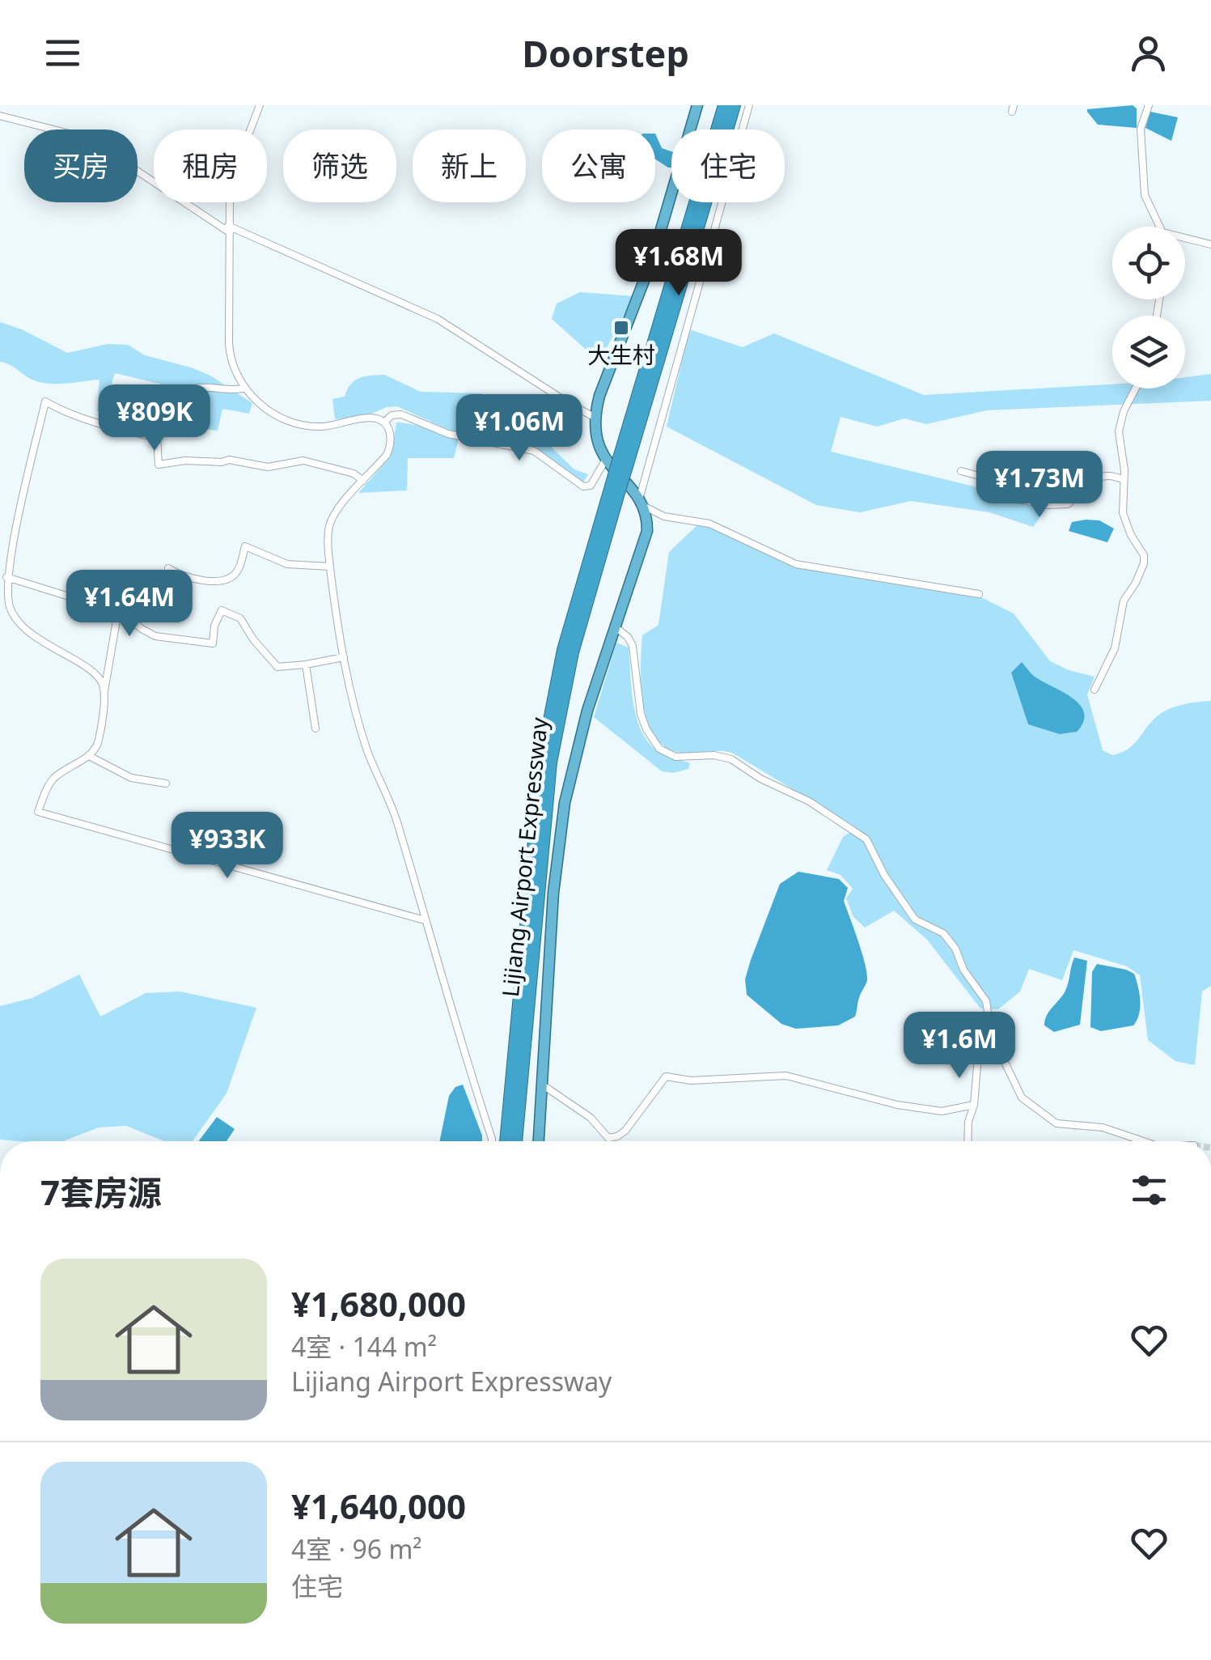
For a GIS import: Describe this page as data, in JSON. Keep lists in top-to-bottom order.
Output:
{
  "streets": {
    "highway": ["Lijiang Airport Expressway"]
  },
  "places": {
    "transit": ["大生村"]
  },
  "page": {
    "header": "Doorstep",
    "chip": [
      "买房",
      "租房",
      "筛选",
      "新上",
      "公寓",
      "住宅"
    ],
    "price": [
      "¥1.68M",
      "¥809K",
      "¥1.06M",
      "¥1.73M",
      "¥1.64M",
      "¥933K",
      "¥1.6M"
    ],
    "heading": "7套房源",
    "list": [
      {
        "name": "¥1,680,000",
        "note": "4室 · 144 m² · Lijiang Airport Expressway"
      },
      {
        "name": "¥1,640,000",
        "note": "4室 · 96 m² · 住宅"
      }
    ]
  }
}
